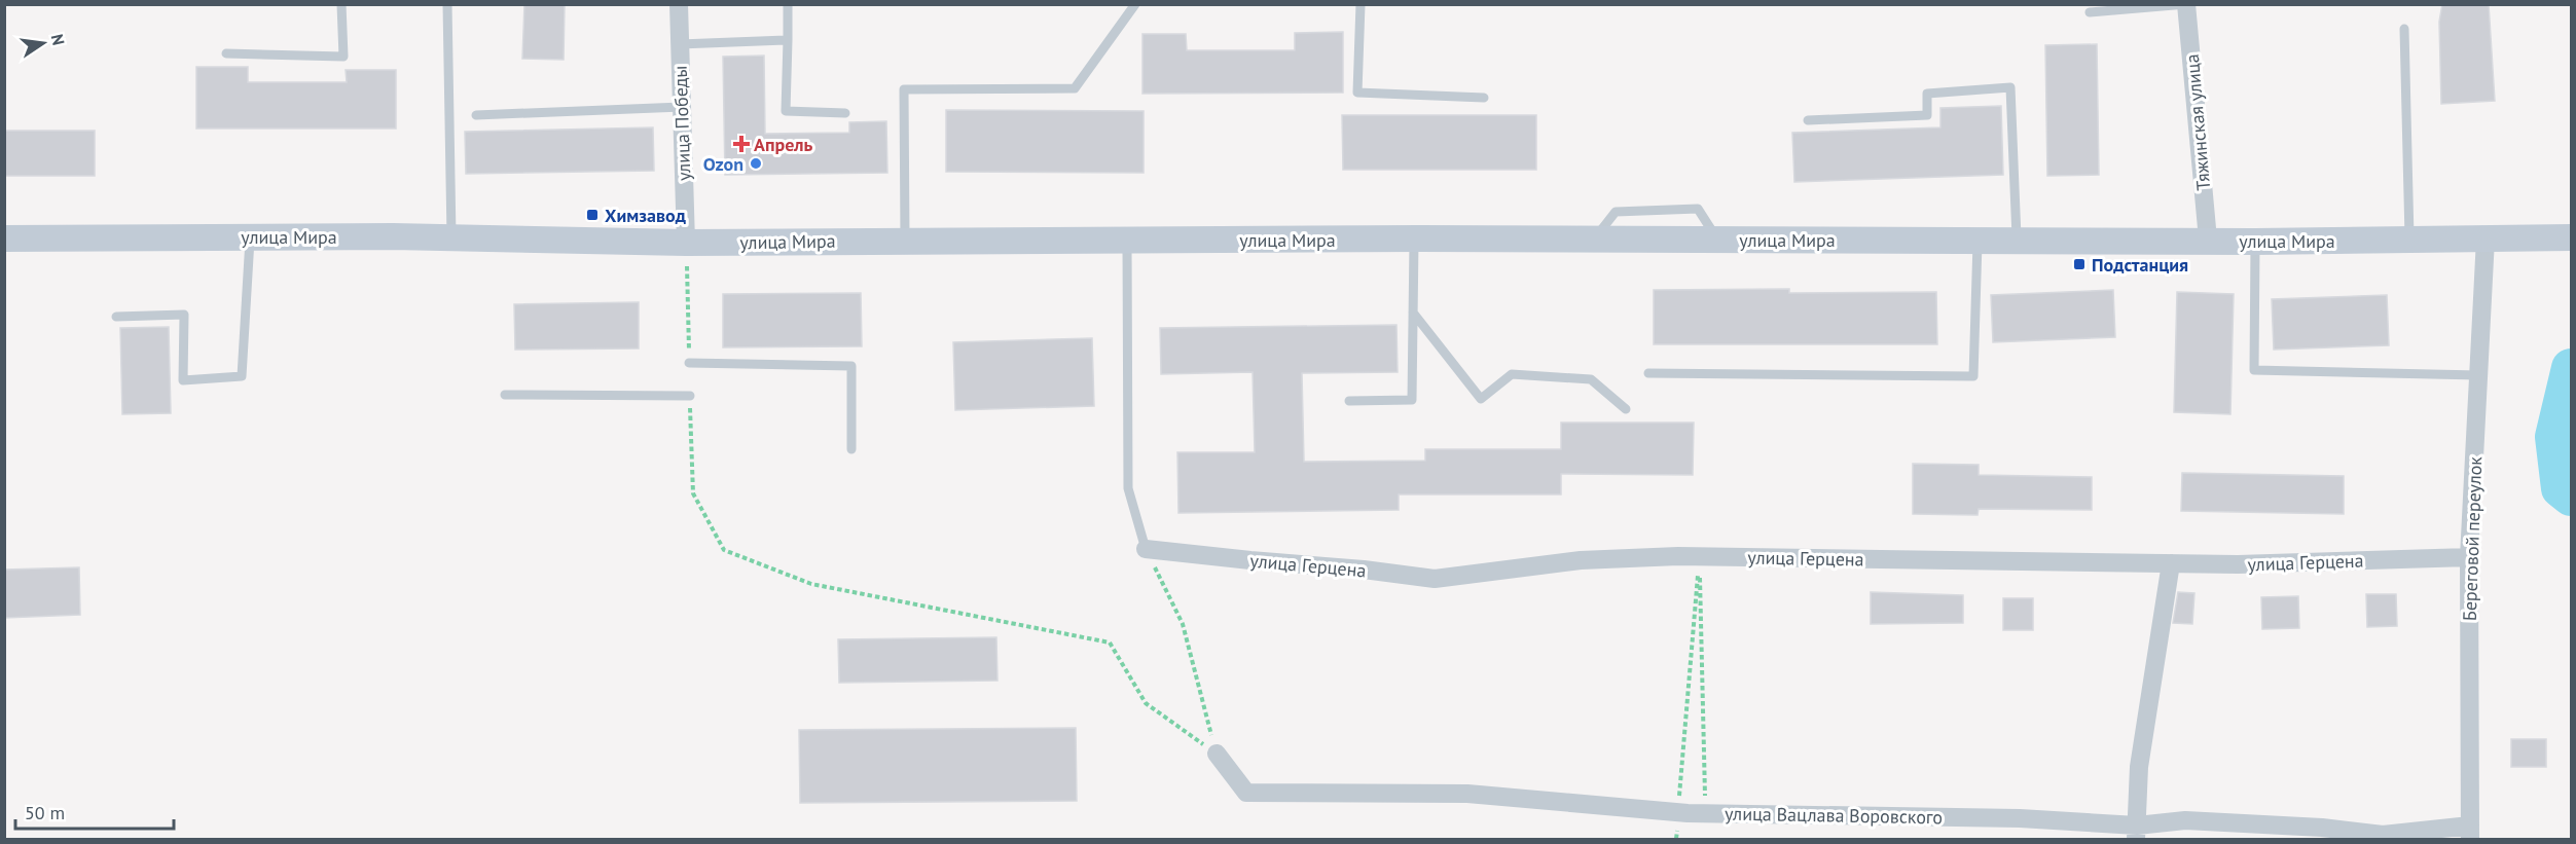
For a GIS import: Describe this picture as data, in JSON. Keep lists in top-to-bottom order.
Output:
{
  "streets": {
    "main road": ["улица Мира"],
    "street": [
      "Тяжинская улица",
      "улица Победы",
      "Береговой переулок",
      "улица Герцена",
      "улица Вацлава Воровского"
    ]
  },
  "crossings": [
    ["Тяжинская улица", "улица Мира"],
    ["улица Победы", "улица Мира"],
    ["улица Мира", "Береговой переулок"],
    ["Береговой переулок", "улица Герцена"],
    ["Береговой переулок", "улица Вацлава Воровского"]
  ],
  "places": {
    "health": ["Апрель"],
    "other": ["Ozon"],
    "transit": ["Химзавод", "Подстанция"]
  },
  "scale_bar": "50 m",
  "north": "right"
}
